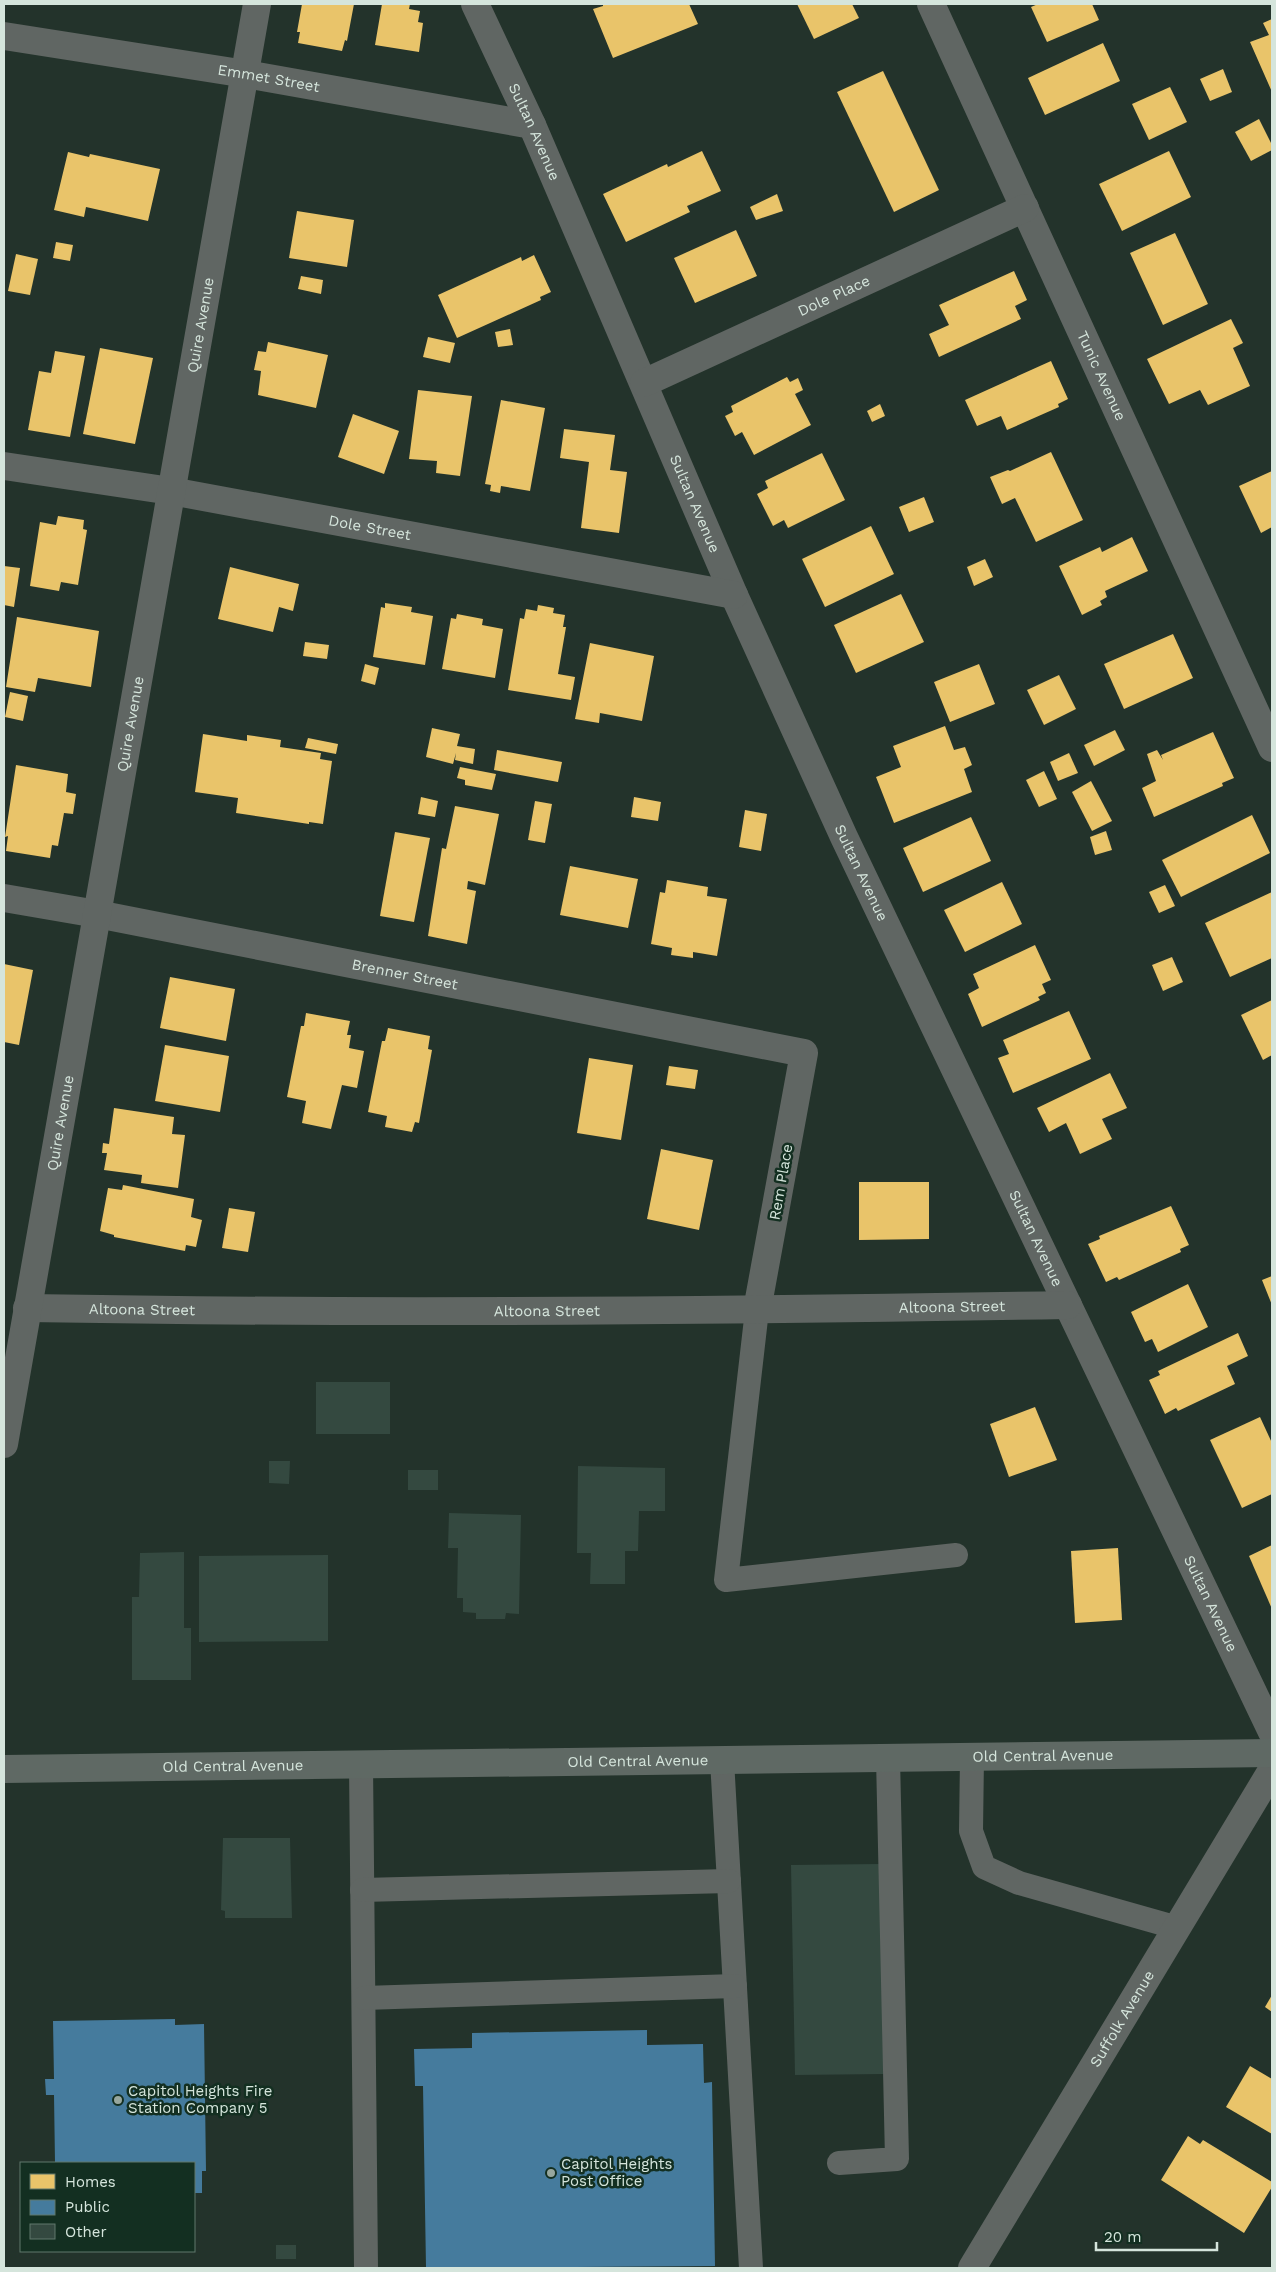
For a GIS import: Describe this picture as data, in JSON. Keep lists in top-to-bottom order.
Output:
{
  "streets": {
    "main road": ["Old Central Avenue"],
    "street": [
      "Emmet Street",
      "Sultan Avenue",
      "Dole Place",
      "Quire Avenue",
      "Tunic Avenue",
      "Dole Street",
      "Brenner Street",
      "Rem Place",
      "Altoona Street",
      "Suffolk Avenue"
    ]
  },
  "crossings": [
    ["Emmet Street", "Sultan Avenue"],
    ["Emmet Street", "Quire Avenue"],
    ["Sultan Avenue", "Dole Place"],
    ["Sultan Avenue", "Dole Street"],
    ["Sultan Avenue", "Altoona Street"],
    ["Dole Place", "Tunic Avenue"],
    ["Quire Avenue", "Dole Street"],
    ["Quire Avenue", "Brenner Street"],
    ["Quire Avenue", "Altoona Street"],
    ["Brenner Street", "Rem Place"],
    ["Rem Place", "Altoona Street"]
  ],
  "places": ["Capitol Heights Fire Station Company 5", "Capitol Heights Post Office"],
  "legend": ["Homes", "Public", "Other"],
  "scale_bar": "20 m"
}
